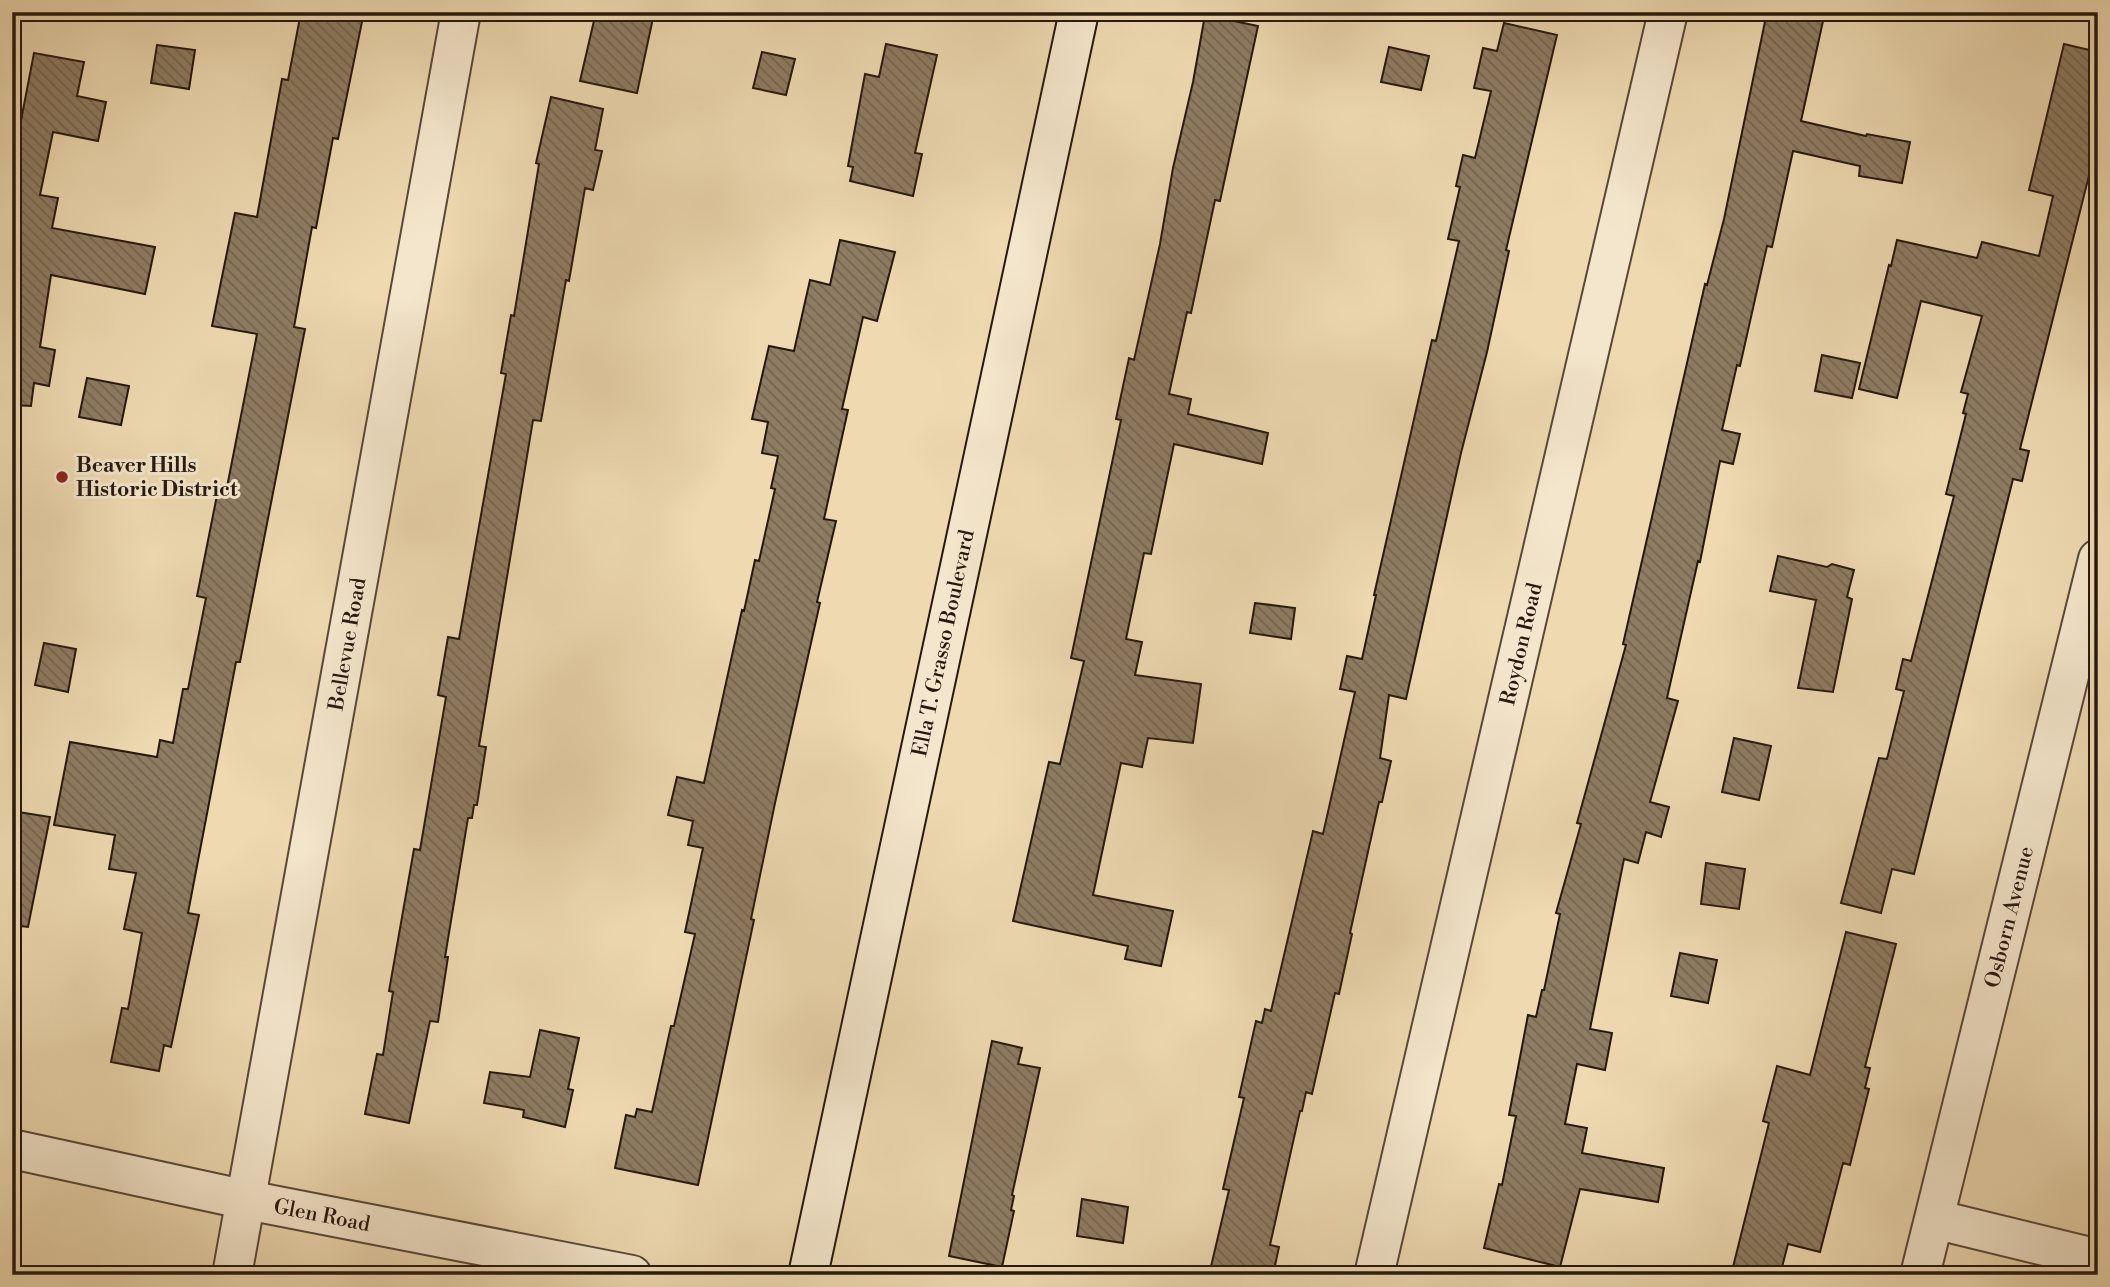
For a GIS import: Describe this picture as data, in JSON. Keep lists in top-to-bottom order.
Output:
{
  "streets": {
    "street": [
      "Ella T. Grasso Boulevard",
      "Bellevue Road",
      "Roydon Road",
      "Osborn Avenue",
      "Glen Road"
    ]
  },
  "crossings": [
    ["Bellevue Road", "Glen Road"]
  ],
  "places": ["Beaver Hills Historic District"]
}
